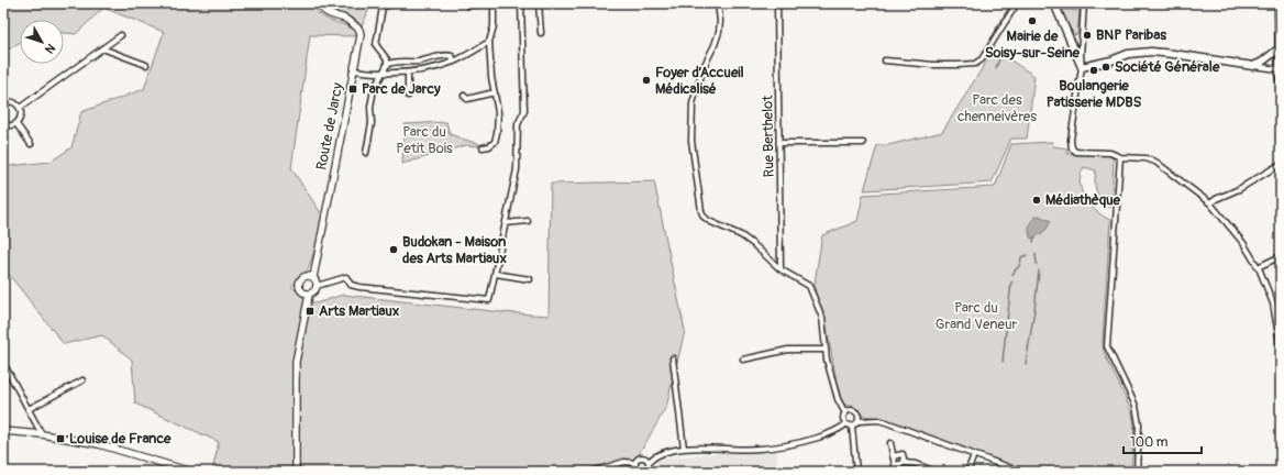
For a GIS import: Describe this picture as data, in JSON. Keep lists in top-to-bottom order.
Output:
{
  "streets": {
    "street": ["Route de Jarcy", "Rue Berthelot"]
  },
  "parks": ["Parc des chenneivères", "Parc du Petit Bois", "Parc du Grand Veneur"],
  "places": {
    "other": [
      "Mairie de Soisy-sur-Seine",
      "BNP Paribas",
      "Société Générale",
      "Boulangerie Patisserie MDBS",
      "Foyer d’Accueil Médicalisé",
      "Médiathèque",
      "Budokan - Maison des Arts Martiaux"
    ],
    "transit": ["Parc de Jarcy", "Arts Martiaux", "Louise de France"]
  },
  "scale_bar": "100 m",
  "north": "bottom right"
}
